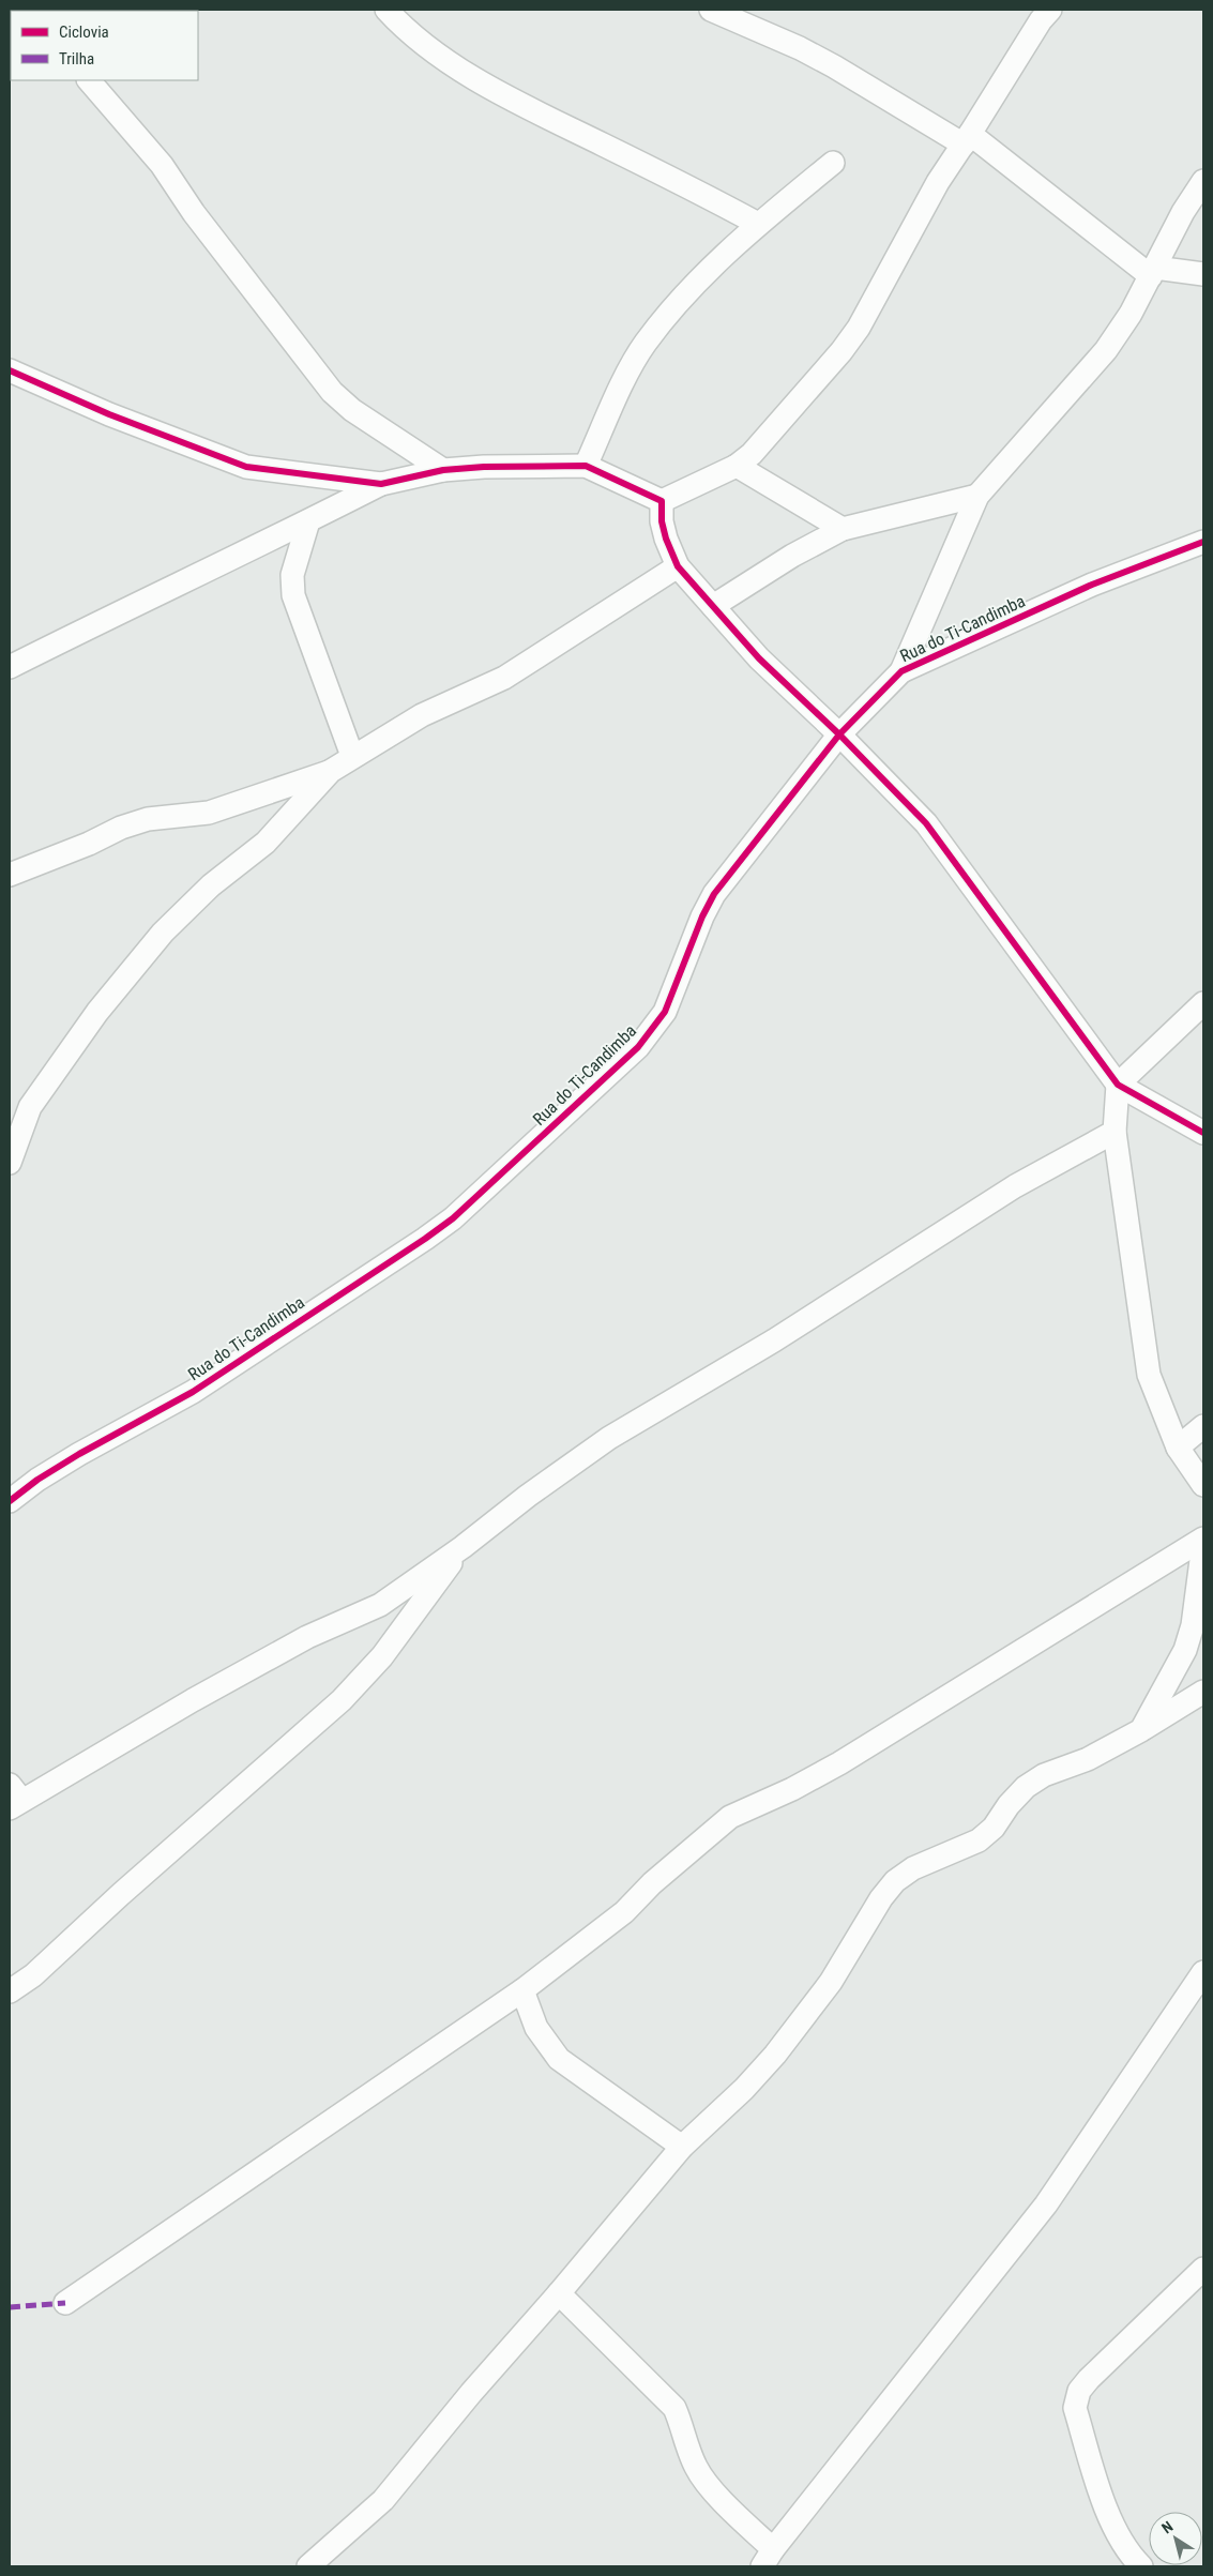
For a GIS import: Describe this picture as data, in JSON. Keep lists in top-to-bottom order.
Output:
{
  "streets": {
    "street": ["Rua do Ti-Candimba"]
  },
  "legend": ["Ciclovia", "Trilha"],
  "north": "top left"
}
